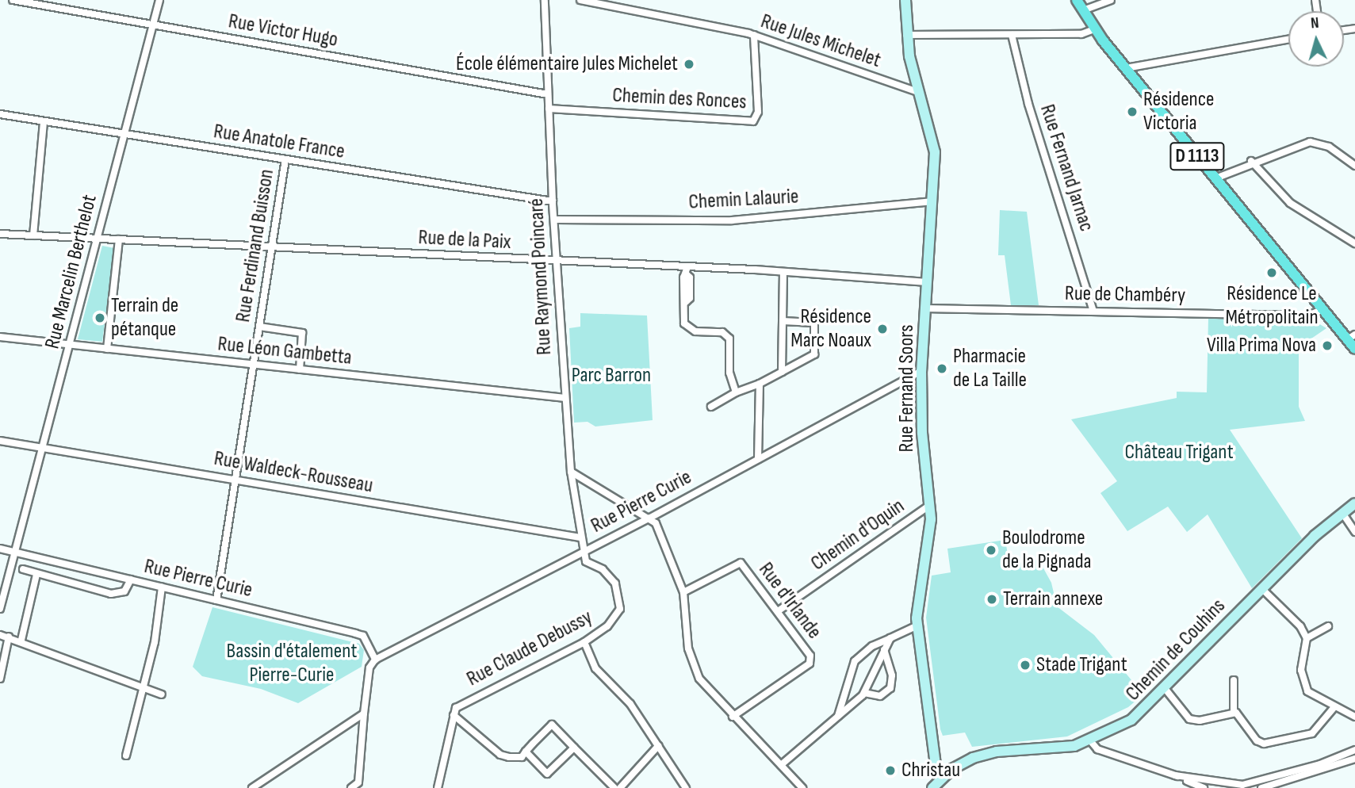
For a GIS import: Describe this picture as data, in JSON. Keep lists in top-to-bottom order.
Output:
{
  "streets": {
    "main road": ["D 1113"],
    "street": [
      "Rue Victor Hugo",
      "Rue Jules Michelet",
      "Chemin des Ronces",
      "Rue Anatole France",
      "Rue Fernand Jarnac",
      "Chemin Lalaurie",
      "Rue de la Paix",
      "Rue Ferdinand Buisson",
      "Rue Marcelin Berthelot",
      "Rue Raymond Poincaré",
      "Rue de Chambéry",
      "Rue Léon Gambetta",
      "Rue Fernand Soors",
      "Rue Waldeck-Rousseau",
      "Rue Pierre Curie",
      "Chemin d'Oquin",
      "Rue d'Irlande",
      "Rue Claude Debussy",
      "Chemin de Couhins"
    ]
  },
  "crossings": [
    ["Rue Victor Hugo", "Rue Marcelin Berthelot"],
    ["Rue Victor Hugo", "Rue Raymond Poincaré"],
    ["Rue Jules Michelet", "Chemin des Ronces"],
    ["Rue Jules Michelet", "Rue Fernand Soors"],
    ["Chemin des Ronces", "Rue Raymond Poincaré"],
    ["Rue Anatole France", "Rue Ferdinand Buisson"],
    ["Rue Anatole France", "Rue Marcelin Berthelot"],
    ["Rue Anatole France", "Rue Raymond Poincaré"],
    ["D 1113", "Rue de Chambéry"],
    ["Rue Fernand Jarnac", "Rue de Chambéry"],
    ["Chemin Lalaurie", "Rue Raymond Poincaré"],
    ["Chemin Lalaurie", "Rue Fernand Soors"],
    ["Rue de la Paix", "Rue Ferdinand Buisson"],
    ["Rue de la Paix", "Rue Marcelin Berthelot"],
    ["Rue de la Paix", "Rue Raymond Poincaré"],
    ["Rue de la Paix", "Rue Fernand Soors"],
    ["Rue Ferdinand Buisson", "Rue Léon Gambetta"],
    ["Rue Ferdinand Buisson", "Rue Waldeck-Rousseau"],
    ["Rue Ferdinand Buisson", "Rue Pierre Curie"],
    ["Rue Marcelin Berthelot", "Rue Léon Gambetta"],
    ["Rue Marcelin Berthelot", "Rue Waldeck-Rousseau"],
    ["Rue Marcelin Berthelot", "Rue Pierre Curie"],
    ["Rue Raymond Poincaré", "Rue Léon Gambetta"],
    ["Rue Raymond Poincaré", "Rue Waldeck-Rousseau"],
    ["Rue Raymond Poincaré", "Rue Pierre Curie"],
    ["Rue Raymond Poincaré", "Rue Claude Debussy"],
    ["Rue de Chambéry", "Rue Fernand Soors"],
    ["Rue Fernand Soors", "Rue Pierre Curie"],
    ["Rue Fernand Soors", "Chemin d'Oquin"],
    ["Rue Fernand Soors", "Chemin de Couhins"],
    ["Rue Pierre Curie", "Rue Claude Debussy"],
    ["Chemin d'Oquin", "Rue d'Irlande"]
  ],
  "parks": ["Parc Barron", "Château Trigant", "Bassin d'étalement Pierre-Curie"],
  "places": [
    "École élémentaire Jules Michelet",
    "Résidence Victoria",
    "Résidence Le Métropolitain",
    "Terrain de pétanque",
    "Résidence Marc Noaux",
    "Villa Prima Nova",
    "Pharmacie de La Taille",
    "Boulodrome de la Pignada",
    "Terrain annexe",
    "Stade Trigant",
    "Christau"
  ],
  "north": "top"
}
